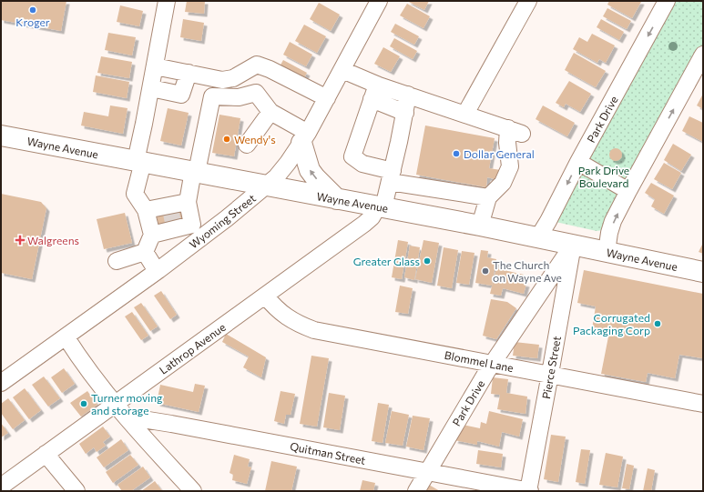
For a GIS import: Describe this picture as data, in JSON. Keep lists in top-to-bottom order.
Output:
{
  "streets": {
    "main road": ["Wayne Avenue"],
    "street": [
      "Park Drive",
      "Wyoming Street",
      "Lathrop Avenue",
      "Blommel Lane",
      "Pierce Street",
      "Quitman Street"
    ]
  },
  "crossings": [
    ["Park Drive", "Wayne Avenue"],
    ["Park Drive", "Blommel Lane"],
    ["Park Drive", "Pierce Street"],
    ["Park Drive", "Quitman Street"],
    ["Wayne Avenue", "Wyoming Street"],
    ["Wayne Avenue", "Lathrop Avenue"],
    ["Wayne Avenue", "Pierce Street"],
    ["Lathrop Avenue", "Blommel Lane"],
    ["Blommel Lane", "Pierce Street"],
    ["Pierce Street", "Quitman Street"]
  ],
  "parks": ["Park Drive Boulevard"],
  "places": {
    "other": [
      "Kroger",
      "Wendy's",
      "Dollar General",
      "Greater Glass",
      "The Church on Wayne Ave",
      "Corrugated Packaging Corp",
      "Turner moving and storage"
    ],
    "health": ["Walgreens"]
  }
}
